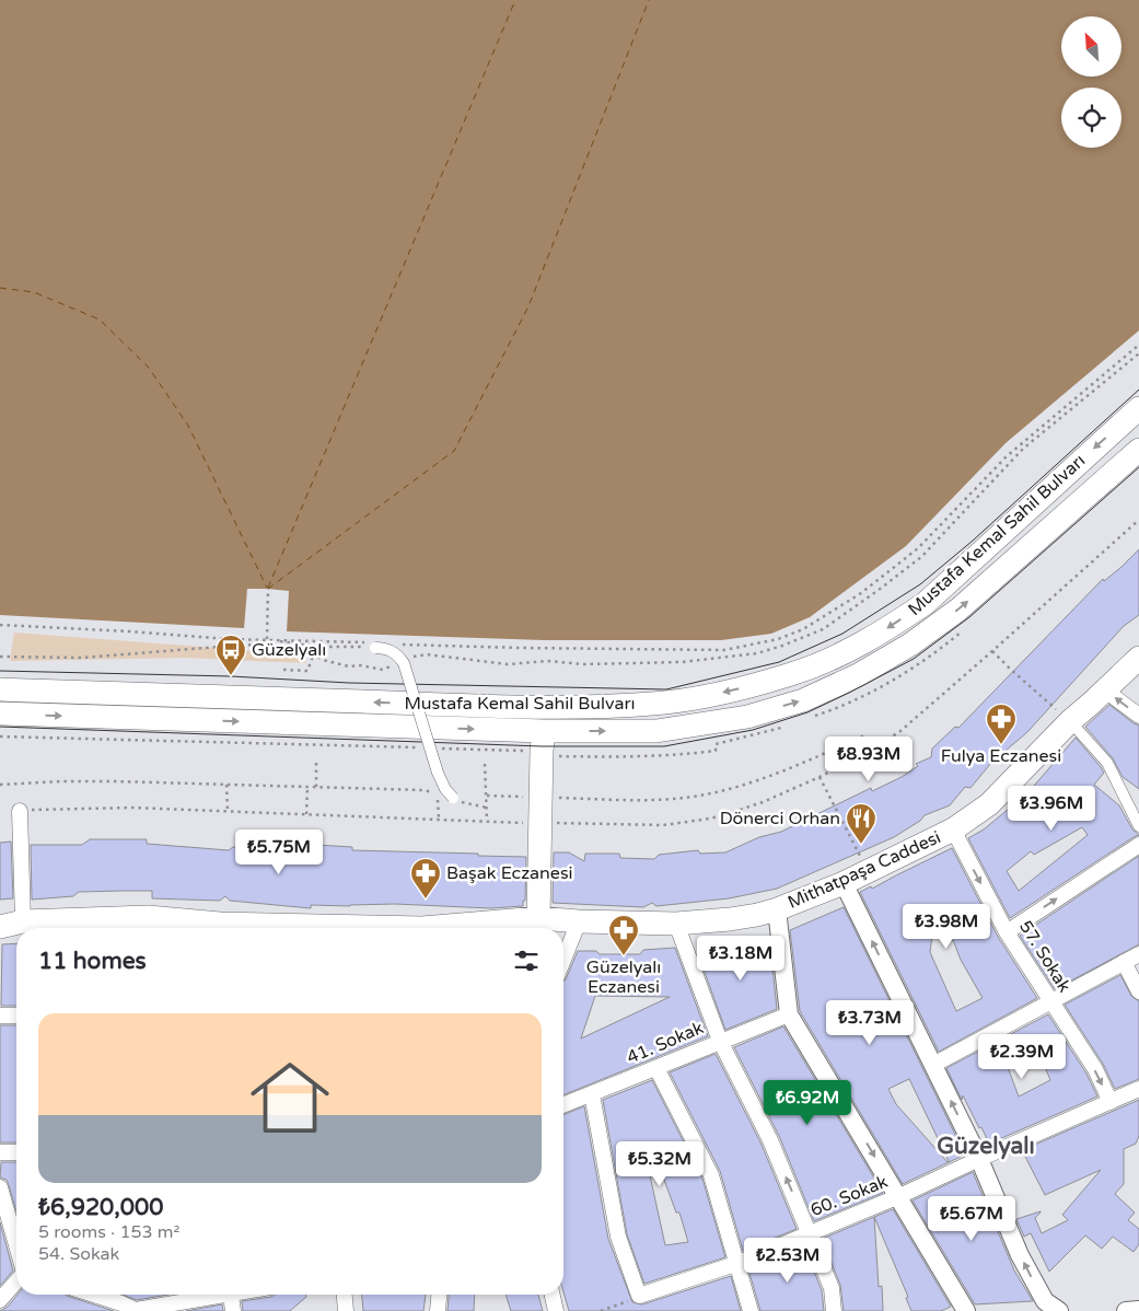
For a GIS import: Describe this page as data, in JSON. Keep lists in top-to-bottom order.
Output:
{
  "streets": {
    "main road": ["Mustafa Kemal Sahil Bulvarı", "Mithatpaşa Caddesi"],
    "street": ["57. Sokak", "41. Sokak", "60. Sokak"]
  },
  "crossings": [
    ["Mithatpaşa Caddesi", "57. Sokak"],
    ["57. Sokak", "60. Sokak"]
  ],
  "districts": ["Güzelyalı"],
  "places": {
    "bus stop": ["Güzelyalı"],
    "pharmacy": ["Fulya Eczanesi", "Başak Eczanesi", "Güzelyalı Eczanesi"],
    "restaurant": ["Dönerci Orhan"]
  },
  "north": "top left",
  "page": {
    "price": [
      "₺8.93M",
      "₺3.96M",
      "₺5.75M",
      "₺3.98M",
      "₺3.18M",
      "₺3.73M",
      "₺2.39M",
      "₺6.92M",
      "₺5.32M",
      "₺5.67M",
      "₺2.53M"
    ],
    "heading": "11 homes",
    "list": [
      {
        "name": "₺6,920,000",
        "note": "5 rooms · 153 m² · 54. Sokak"
      }
    ]
  }
}
